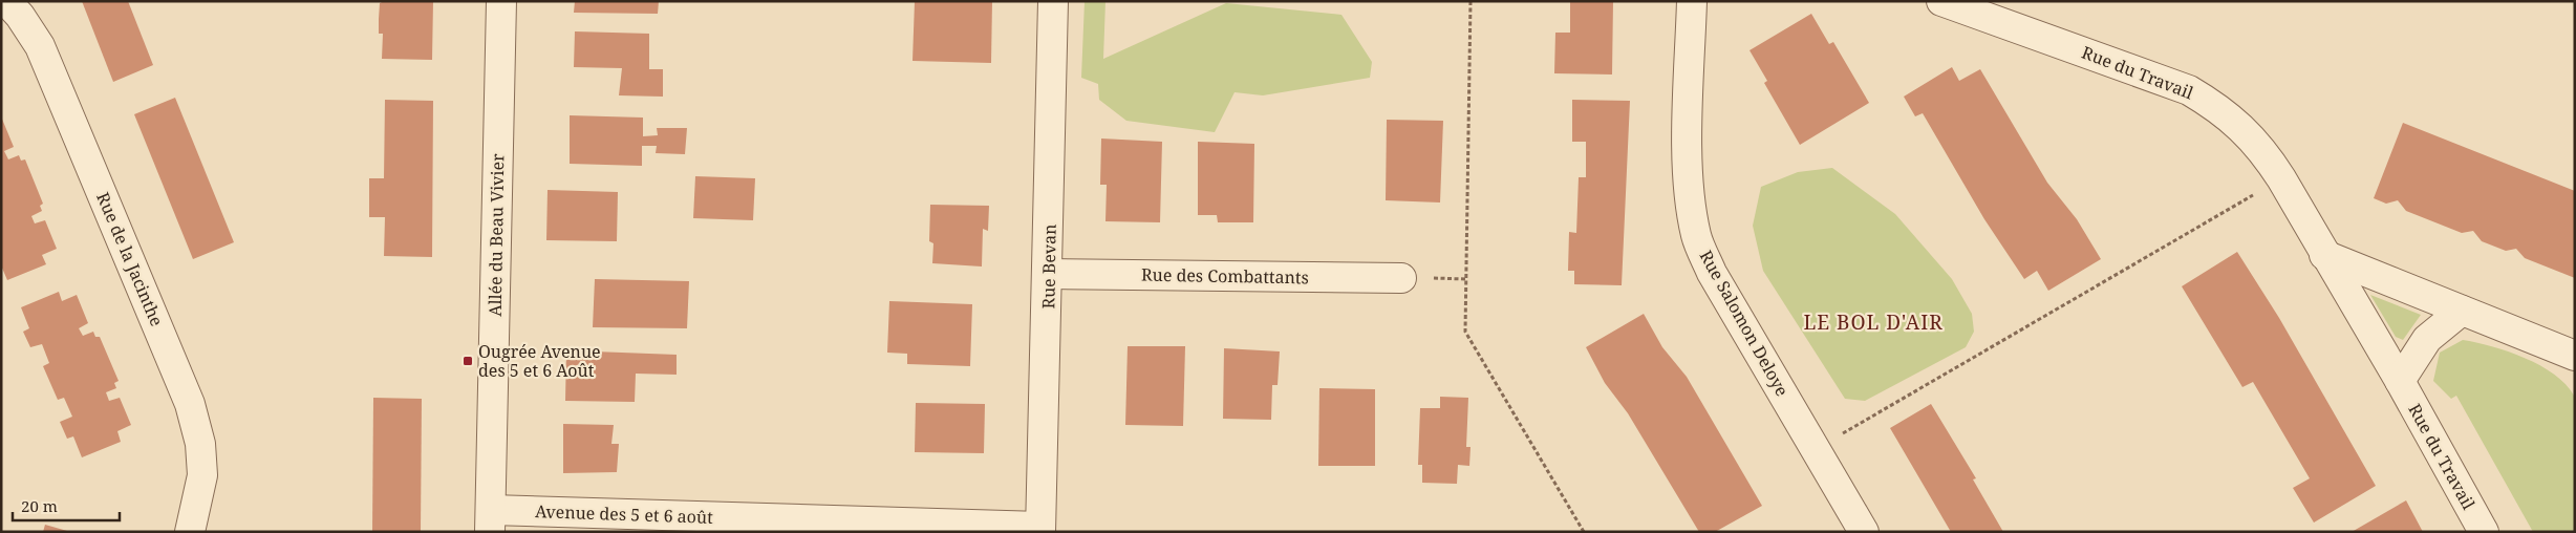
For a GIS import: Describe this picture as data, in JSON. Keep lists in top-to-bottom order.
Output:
{
  "streets": {
    "street": [
      "Rue du Travail",
      "Allée du Beau Vivier",
      "Rue de la Jacinthe",
      "Rue Bevan",
      "Rue des Combattants",
      "Rue Salomon Deloye",
      "Avenue des 5 et 6 août"
    ]
  },
  "crossings": [
    ["Allée du Beau Vivier", "Avenue des 5 et 6 août"],
    ["Rue Bevan", "Rue des Combattants"],
    ["Rue Bevan", "Avenue des 5 et 6 août"]
  ],
  "districts": ["LE BOL D'AIR"],
  "places": {
    "transit": ["Ougrée Avenue des 5 et 6 Août"]
  },
  "scale_bar": "20 m"
}
